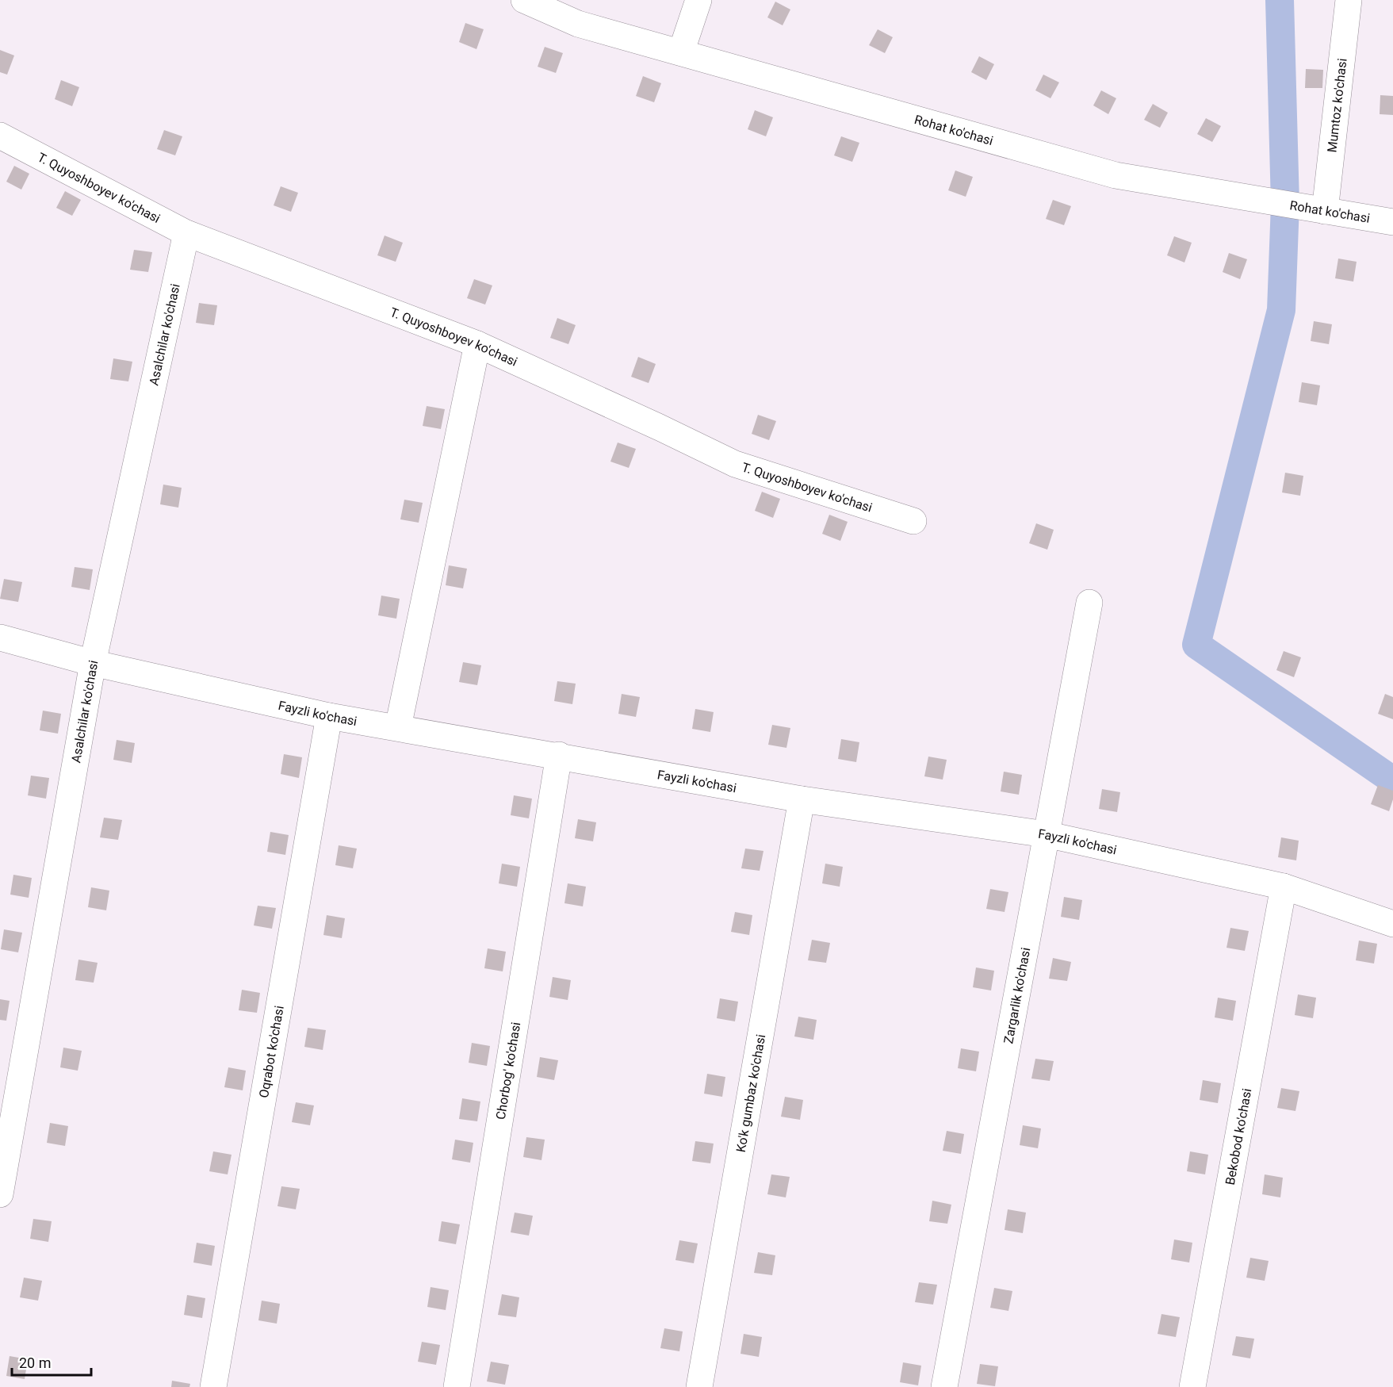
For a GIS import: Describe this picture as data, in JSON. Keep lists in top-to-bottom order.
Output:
{
  "streets": {
    "street": [
      "Mumtoz ko'chasi",
      "Rohat ko'chasi",
      "T. Quyoshboyev ko'chasi",
      "Asalchilar ko'chasi",
      "Fayzli ko'chasi",
      "Zargarlik ko'chasi",
      "Oqrabot ko'chasi",
      "Chorbog' ko'chasi",
      "Ko'k gumbaz ko'chasi",
      "Bekobod ko'chasi"
    ]
  },
  "crossings": [
    ["Mumtoz ko'chasi", "Rohat ko'chasi"],
    ["T. Quyoshboyev ko'chasi", "Asalchilar ko'chasi"],
    ["Asalchilar ko'chasi", "Fayzli ko'chasi"],
    ["Fayzli ko'chasi", "Zargarlik ko'chasi"],
    ["Fayzli ko'chasi", "Oqrabot ko'chasi"],
    ["Fayzli ko'chasi", "Chorbog' ko'chasi"],
    ["Fayzli ko'chasi", "Ko'k gumbaz ko'chasi"],
    ["Fayzli ko'chasi", "Bekobod ko'chasi"]
  ],
  "scale_bar": "20 m"
}
